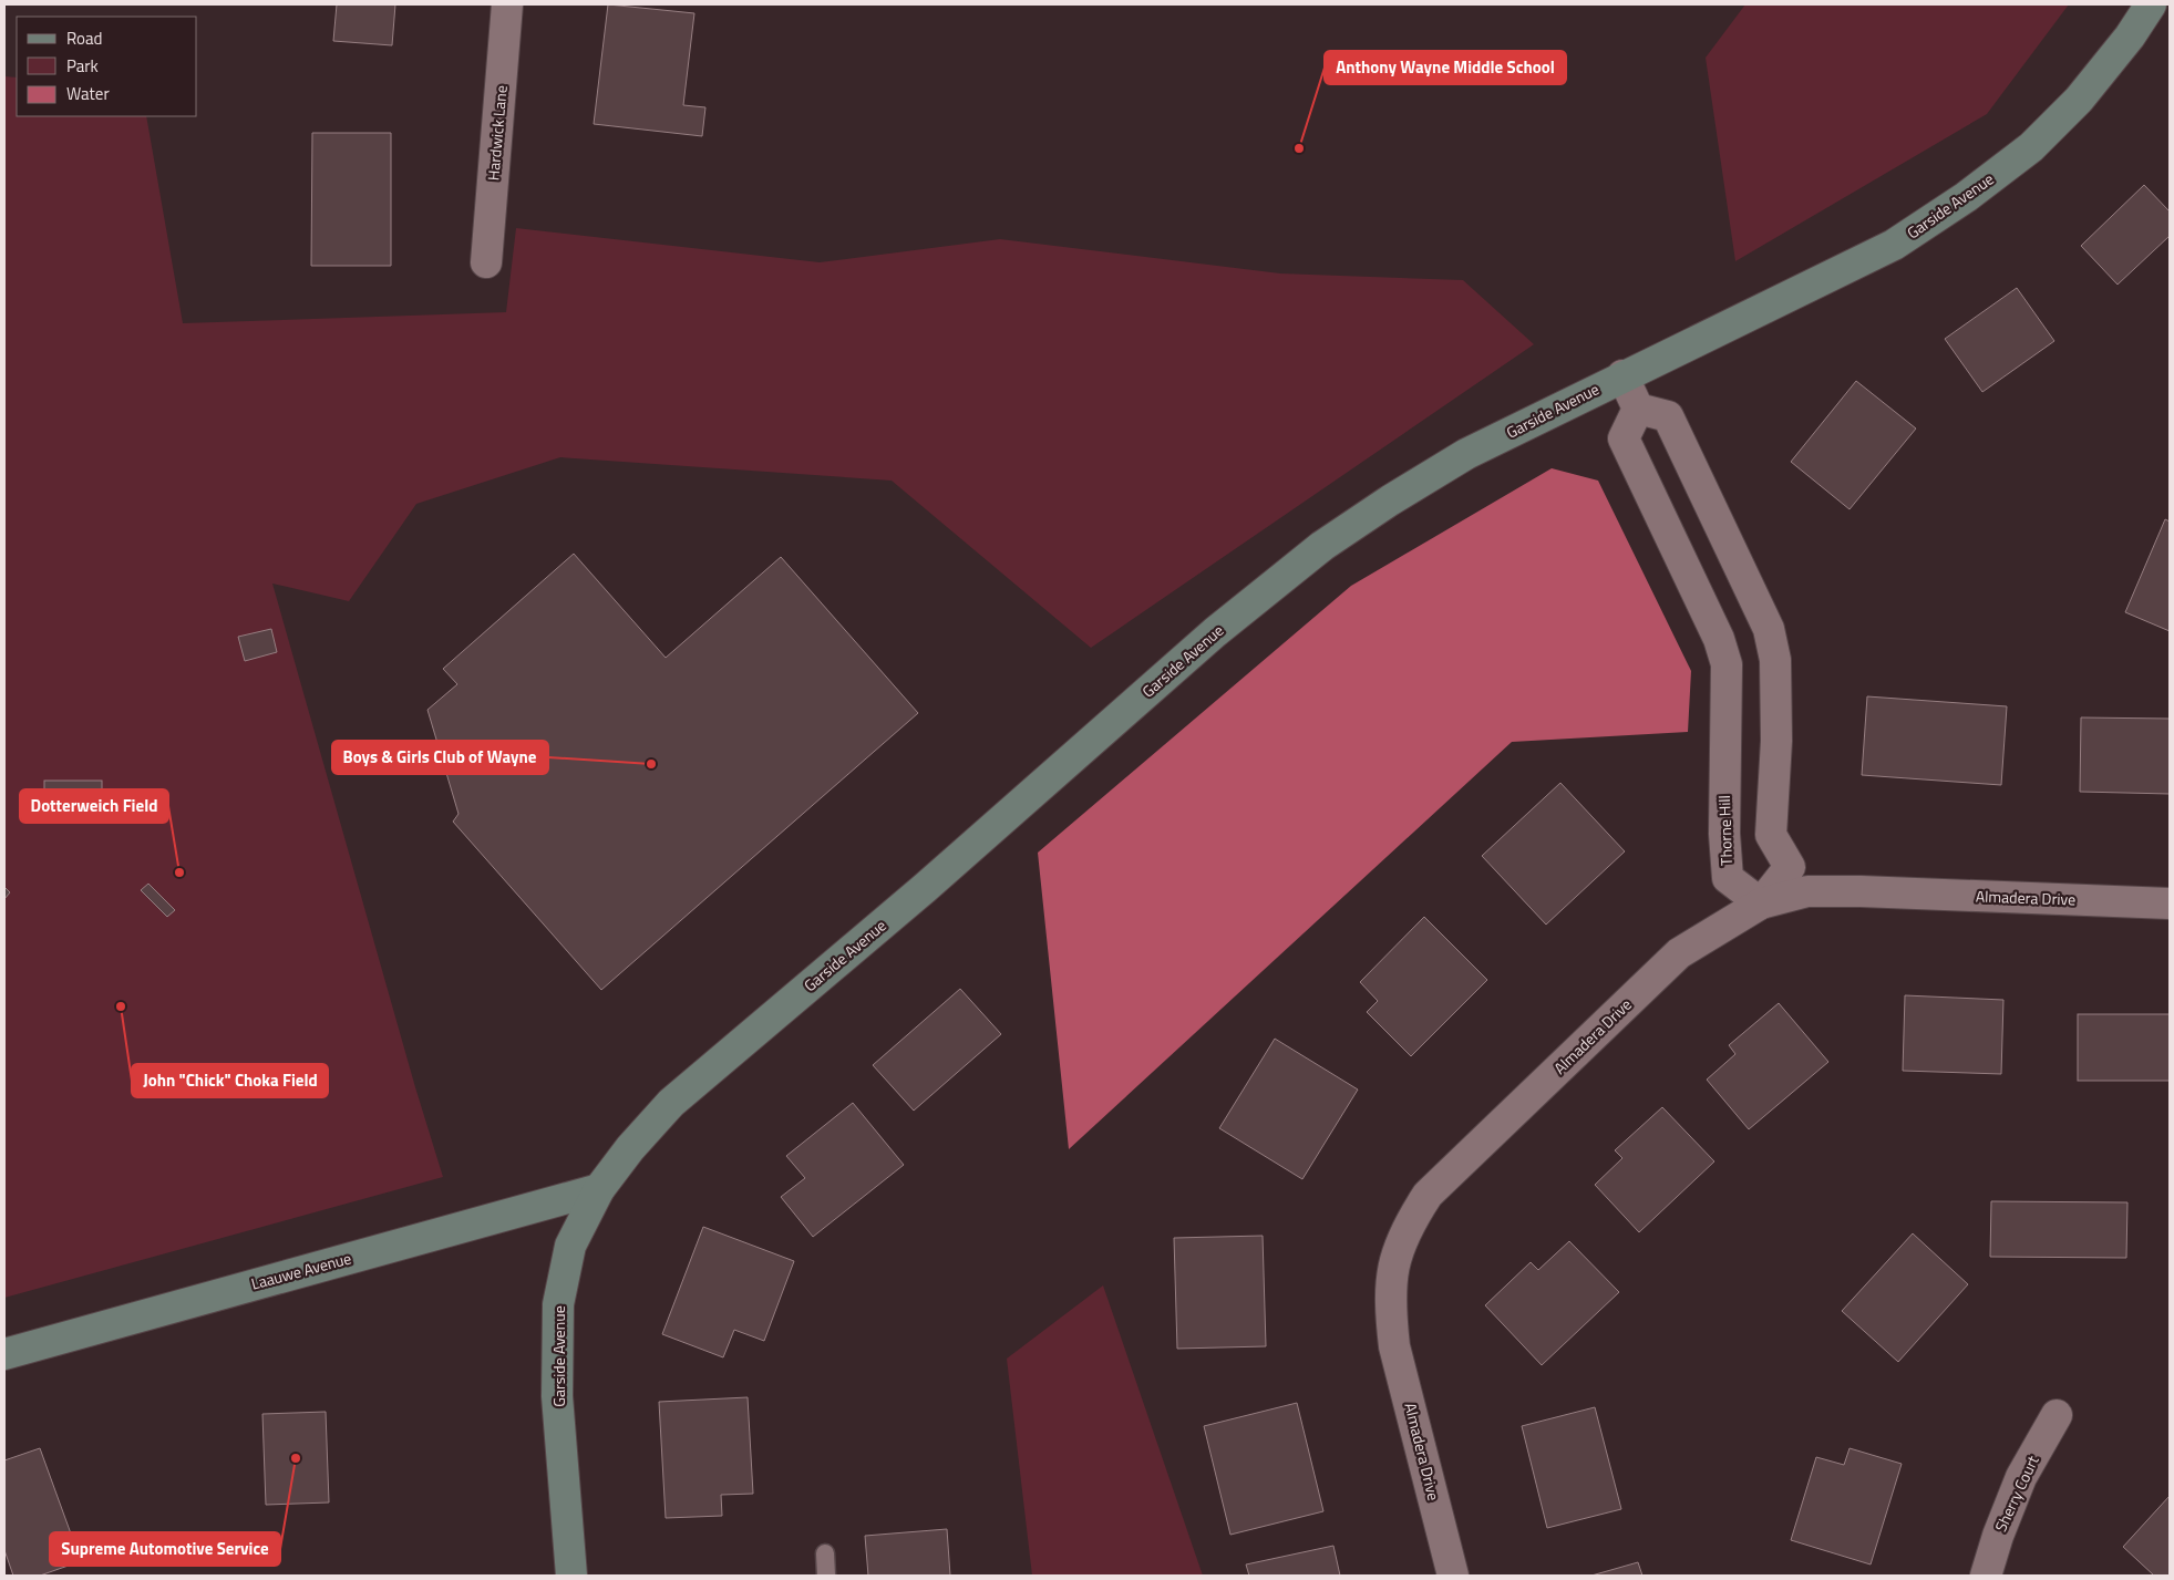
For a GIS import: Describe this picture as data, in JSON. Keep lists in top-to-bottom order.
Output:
{
  "streets": {
    "street": [
      "Hardwick Lane",
      "Garside Avenue",
      "Thorne Hill",
      "Almadera Drive",
      "Laauwe Avenue",
      "Sherry Court"
    ]
  },
  "crossings": [
    ["Garside Avenue", "Laauwe Avenue"],
    ["Thorne Hill", "Almadera Drive"]
  ],
  "places": [
    "Anthony Wayne Middle School",
    "Boys & Girls Club of Wayne",
    "Dotterweich Field",
    "John \"Chick\" Choka Field",
    "Supreme Automotive Service"
  ],
  "legend": ["Road", "Park", "Water"]
}
